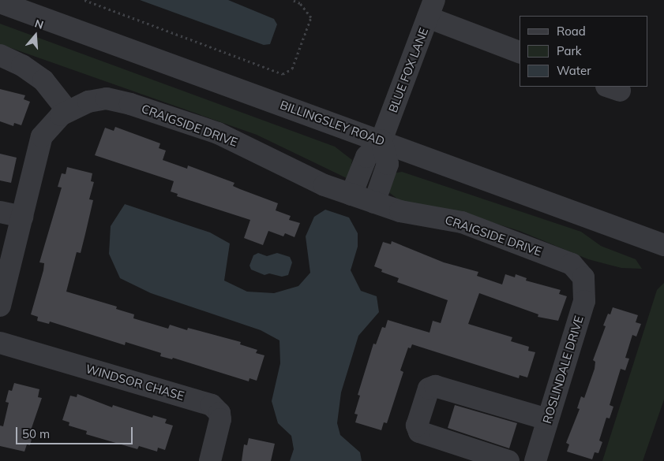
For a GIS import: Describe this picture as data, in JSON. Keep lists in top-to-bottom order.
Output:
{
  "streets": {
    "street": [
      "BLUE FOX LANE",
      "BILLINGSLEY ROAD",
      "CRAIGSIDE DRIVE",
      "ROSLINDALE DRIVE",
      "WINDSOR CHASE"
    ]
  },
  "crossings": [
    ["BLUE FOX LANE", "BILLINGSLEY ROAD"],
    ["CRAIGSIDE DRIVE", "ROSLINDALE DRIVE"]
  ],
  "legend": ["Road", "Park", "Water"],
  "scale_bar": "50 m",
  "north": "top"
}
